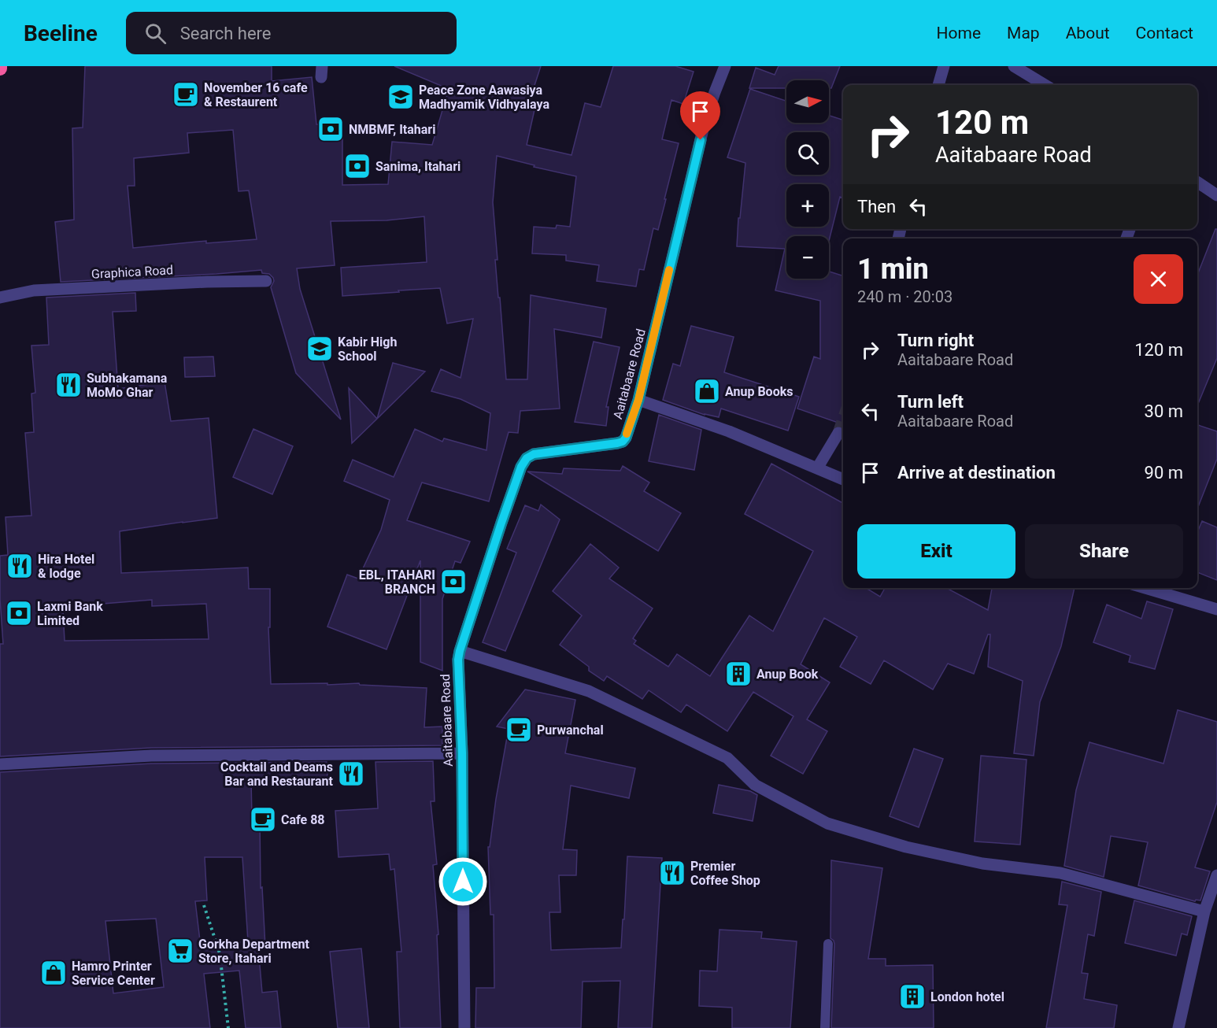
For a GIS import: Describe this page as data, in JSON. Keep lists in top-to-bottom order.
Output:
{
  "streets": {
    "street": ["Graphica Road", "Aaitabaare Road"]
  },
  "places": {
    "cafe": ["November 16 cafe & Restaurent", "Purwanchal", "Cafe 88"],
    "school or university": ["Peace Zone Aawasiya Madhyamik Vidhyalaya", "Kabir High School"],
    "bank": [
      "NMBMF, Itahari",
      "Sanima, Itahari",
      "EBL, ITAHARI BRANCH",
      "Laxmi Bank Limited"
    ],
    "restaurant": [
      "Subhakamana MoMo Ghar",
      "Hira Hotel & lodge",
      "Cocktail and Deams Bar and Restaurant",
      "Premier Coffee Shop"
    ],
    "shop": ["Anup Books", "Hamro Printer Service Center"],
    "building": ["Anup Book", "London hotel"],
    "supermarket": ["Gorkha Department Store, Itahari"]
  },
  "north": "right",
  "page": {
    "header": "Beeline",
    "search": "Search here",
    "nav": [
      "Home",
      "Map",
      "About",
      "Contact"
    ],
    "map_buttons": ["+", "−"],
    "turn": ["120 m", "Aaitabaare Road"],
    "then": "Then",
    "heading": ["1 min", "240 m · 20:03"],
    "list": [
      {
        "name": "Turn right",
        "note": "Aaitabaare Road",
        "value": "120 m"
      },
      {
        "name": "Turn left",
        "note": "Aaitabaare Road",
        "value": "30 m"
      },
      {
        "name": "Arrive at destination",
        "value": "90 m"
      }
    ],
    "buttons": ["Exit", "Share"]
  }
}
